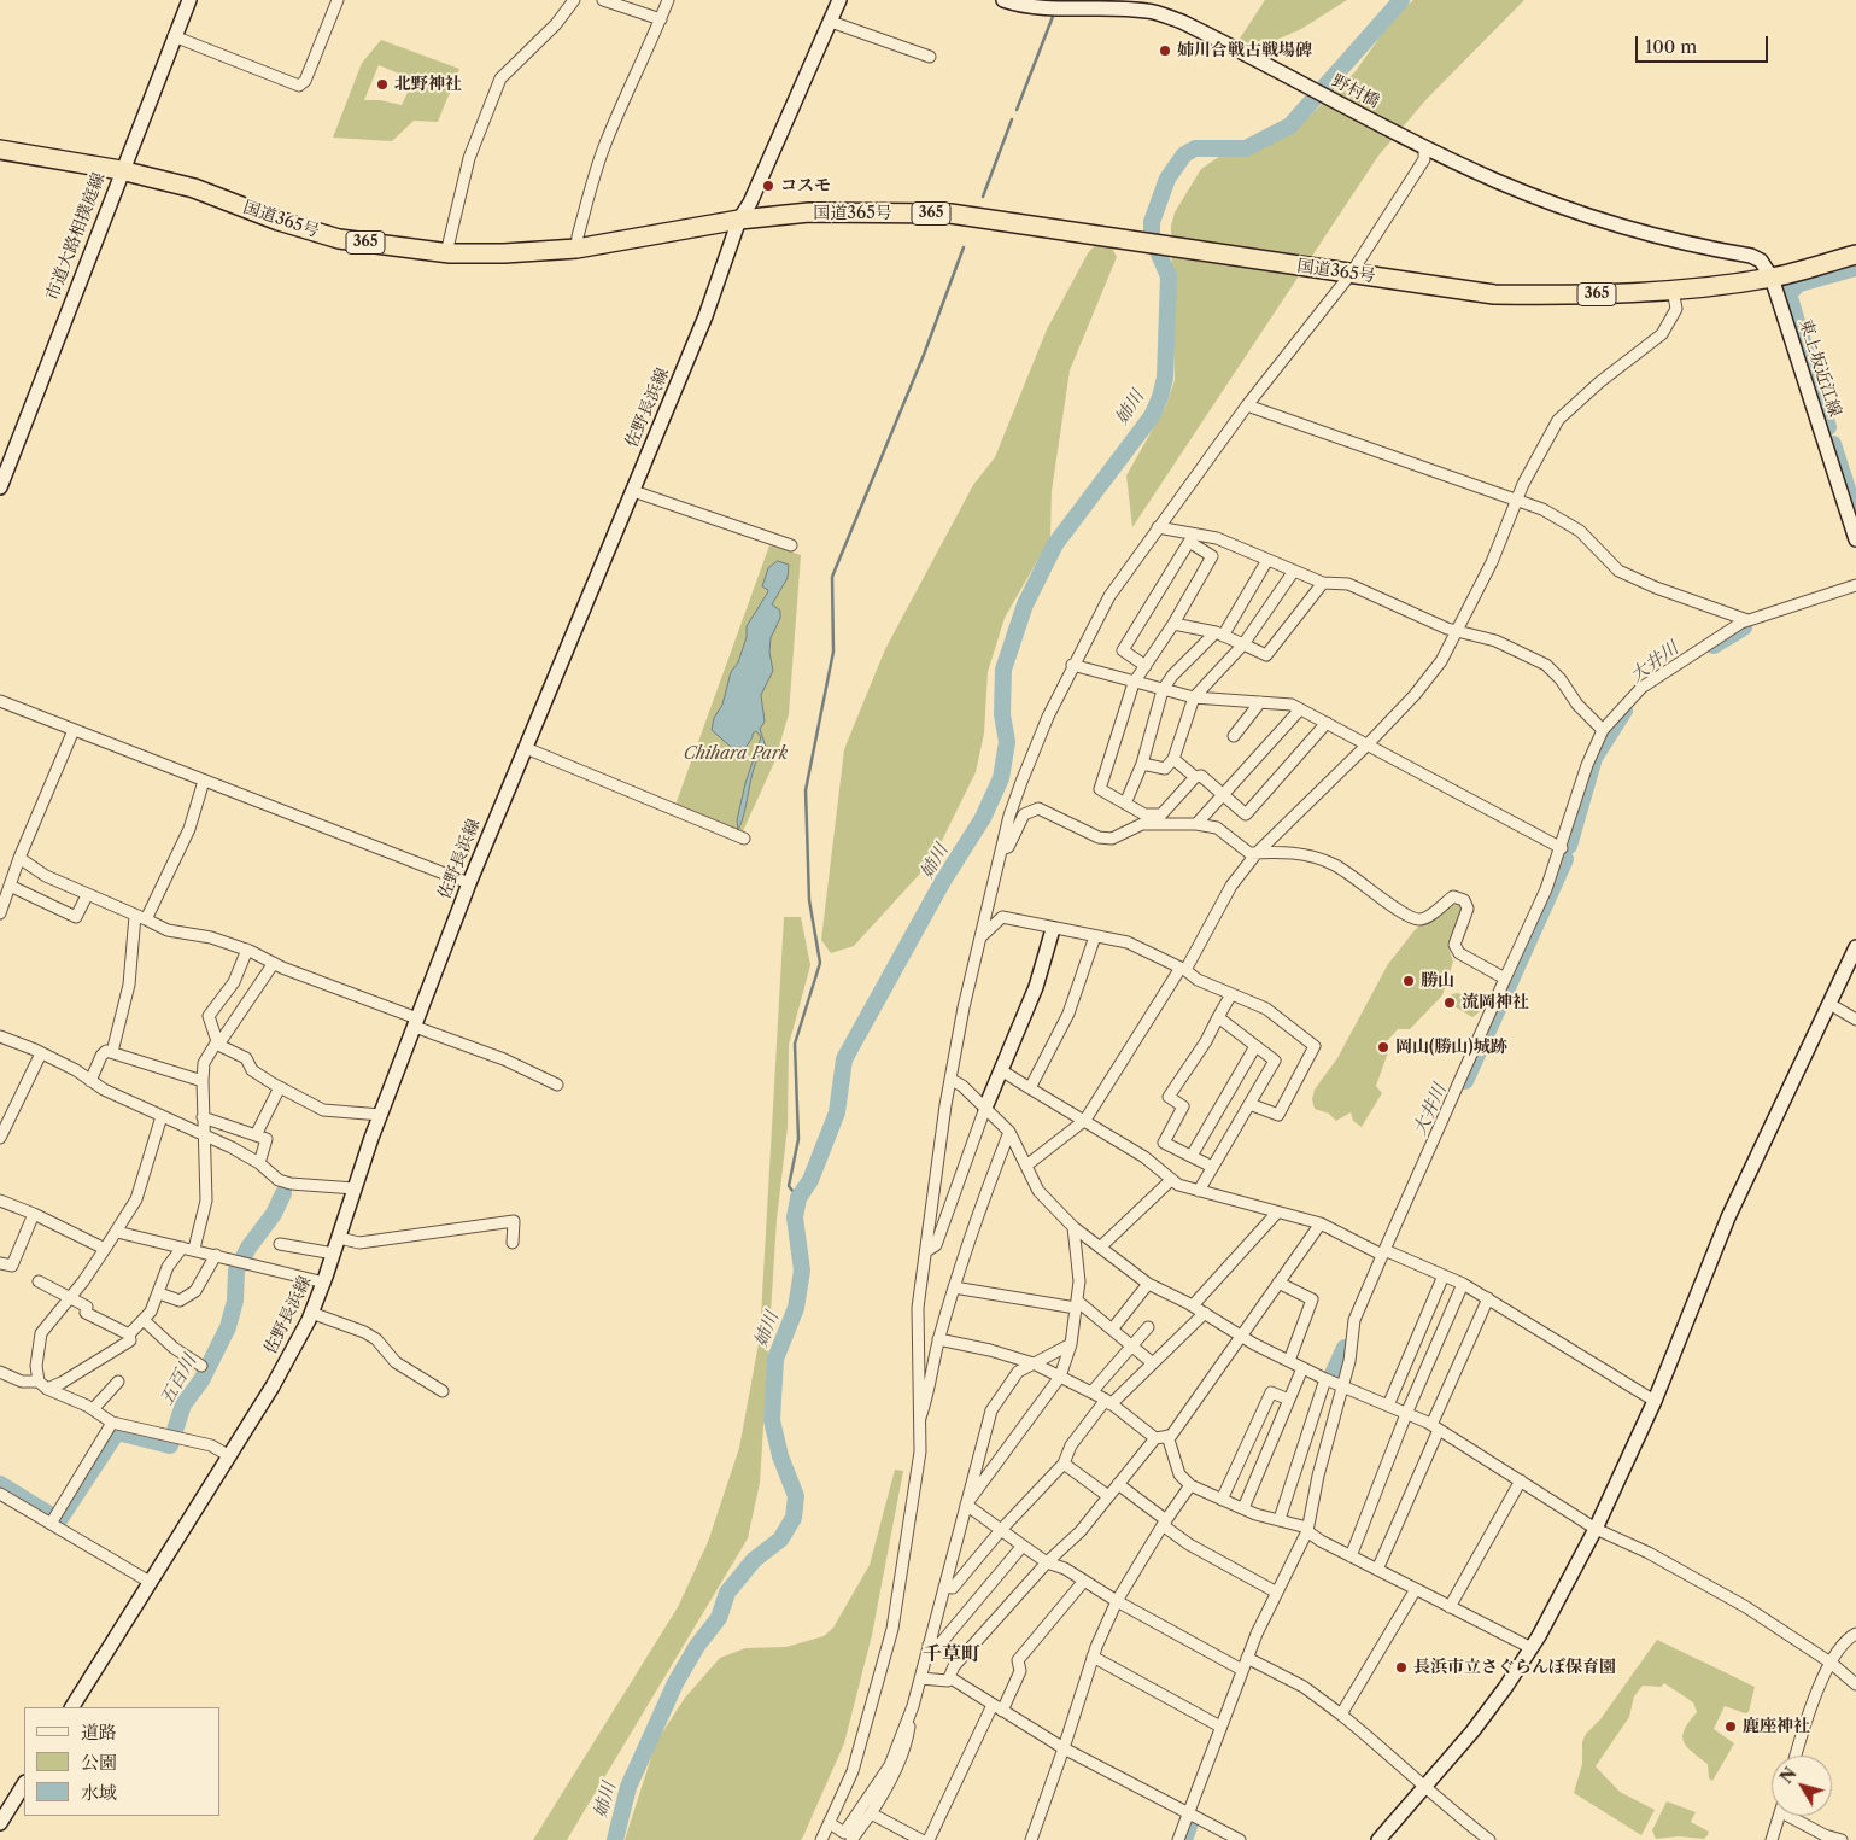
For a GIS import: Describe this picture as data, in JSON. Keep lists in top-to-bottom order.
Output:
{
  "streets": {
    "highway": ["国道365号", "365"],
    "street": [
      "野村橋",
      "市道大路相撲庭線",
      "東上坂近江線",
      "佐野長浜線"
    ]
  },
  "crossings": [
    ["野村橋", "国道365号"],
    ["野村橋", "東上坂近江線"],
    ["国道365号", "市道大路相撲庭線"],
    ["国道365号", "東上坂近江線"],
    ["国道365号", "佐野長浜線"]
  ],
  "districts": ["千草町"],
  "water": ["姉川", "大井川", "五百川"],
  "parks": ["Chihara Park"],
  "places": [
    "姉川合戦古戦場碑",
    "北野神社",
    "コスモ",
    "勝山",
    "流岡神社",
    "岡山(勝山)城跡",
    "長浜市立さぐらんぼ保育園",
    "鹿座神社"
  ],
  "legend": ["道路", "公園", "水域"],
  "scale_bar": "100 m",
  "north": "top left"
}
